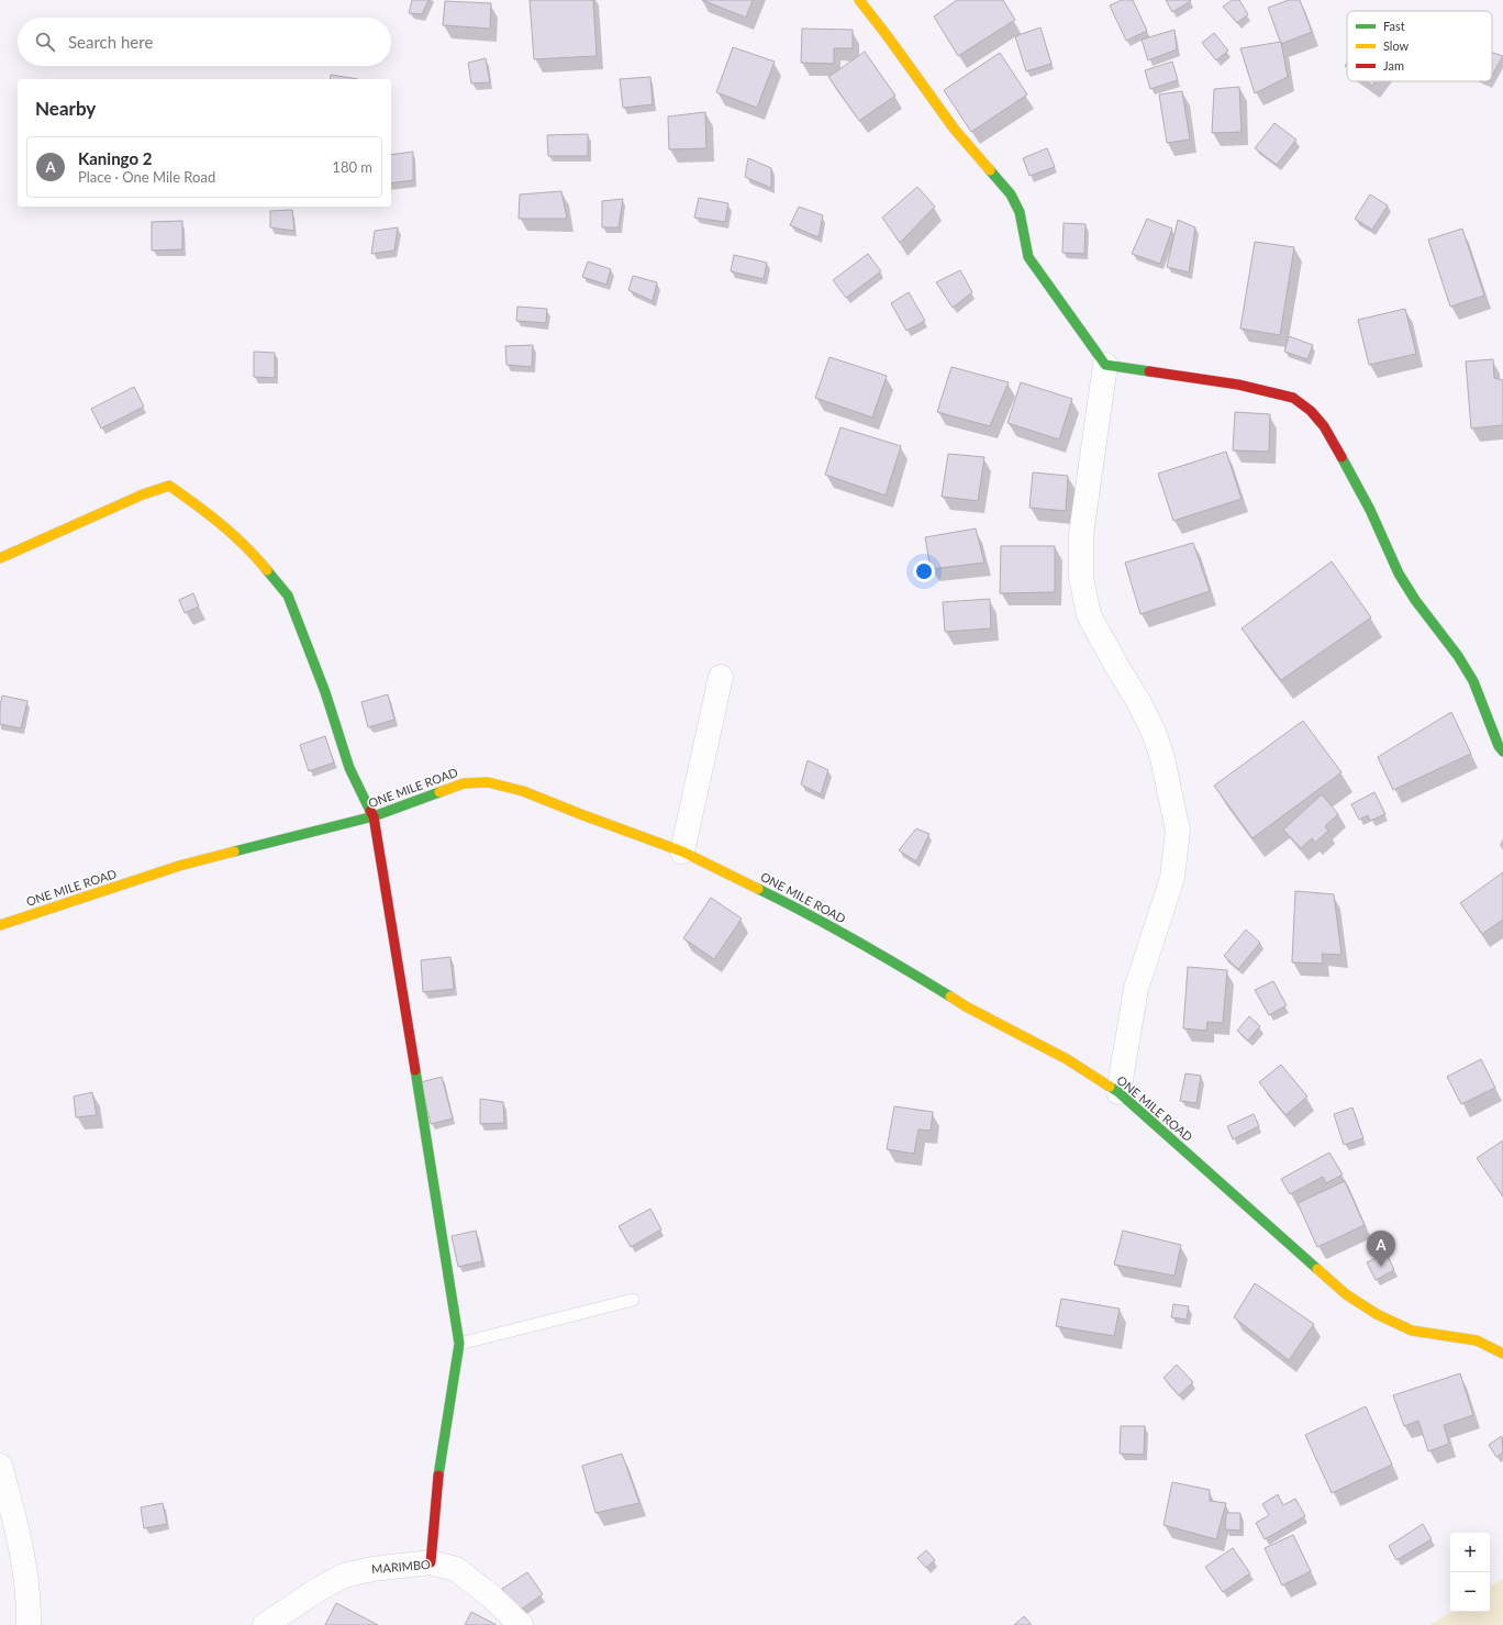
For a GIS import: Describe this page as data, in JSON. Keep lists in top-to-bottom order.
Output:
{
  "streets": {
    "street": ["ONE MILE ROAD", "MARIMBO"]
  },
  "legend": ["Fast", "Slow", "Jam"],
  "page": {
    "search": "Search here",
    "heading": "Nearby",
    "list": [
      {
        "mark": "A",
        "name": "Kaningo 2",
        "note": "Place · One Mile Road",
        "value": "180 m"
      }
    ],
    "pins": "A",
    "map_buttons": ["+", "−"]
  }
}
